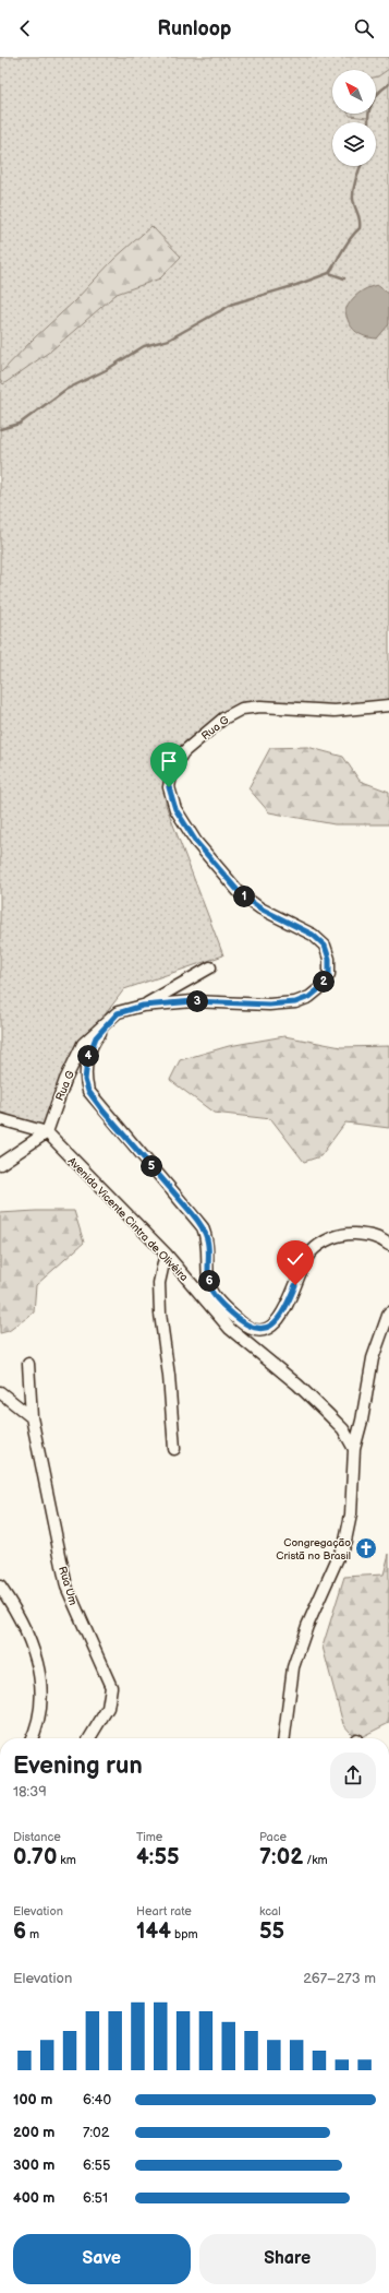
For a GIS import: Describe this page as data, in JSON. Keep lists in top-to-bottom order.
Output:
{
  "streets": {
    "street": ["Rua G", "Avenida Vicente Cintra de Olivéira", "Rua Um"]
  },
  "crossings": [
    ["Rua G", "Avenida Vicente Cintra de Olivéira"]
  ],
  "places": {
    "church": ["Congregação Cristã no Brasil"]
  },
  "north": "top left",
  "page": {
    "header": "Runloop",
    "pins": [
      "1",
      "2",
      "3",
      "4",
      "5",
      "6"
    ],
    "heading": ["Evening run", "18:39"],
    "stats": [
      ["Distance", "0.70 km"],
      ["Time", "4:55"],
      ["Pace", "7:02 /km"],
      ["Elevation", "6 m"],
      ["Heart rate", "144 bpm"],
      ["kcal", "55"]
    ],
    "chart": ["Elevation", "267–273 m"],
    "list": [
      {
        "name": "100 m",
        "note": "6:40"
      },
      {
        "name": "200 m",
        "note": "7:02"
      },
      {
        "name": "300 m",
        "note": "6:55"
      },
      {
        "name": "400 m",
        "note": "6:51"
      }
    ],
    "buttons": ["Save", "Share"]
  }
}
